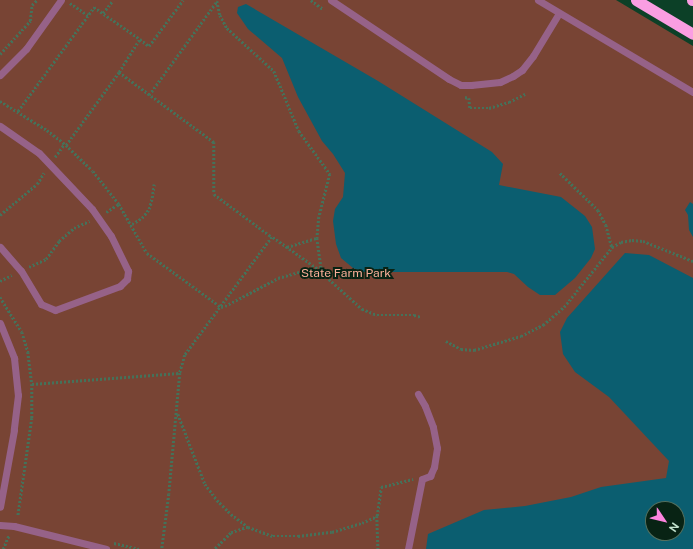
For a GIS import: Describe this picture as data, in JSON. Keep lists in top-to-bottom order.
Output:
{
  "parks": ["State Farm Park"],
  "north": "bottom right"
}
